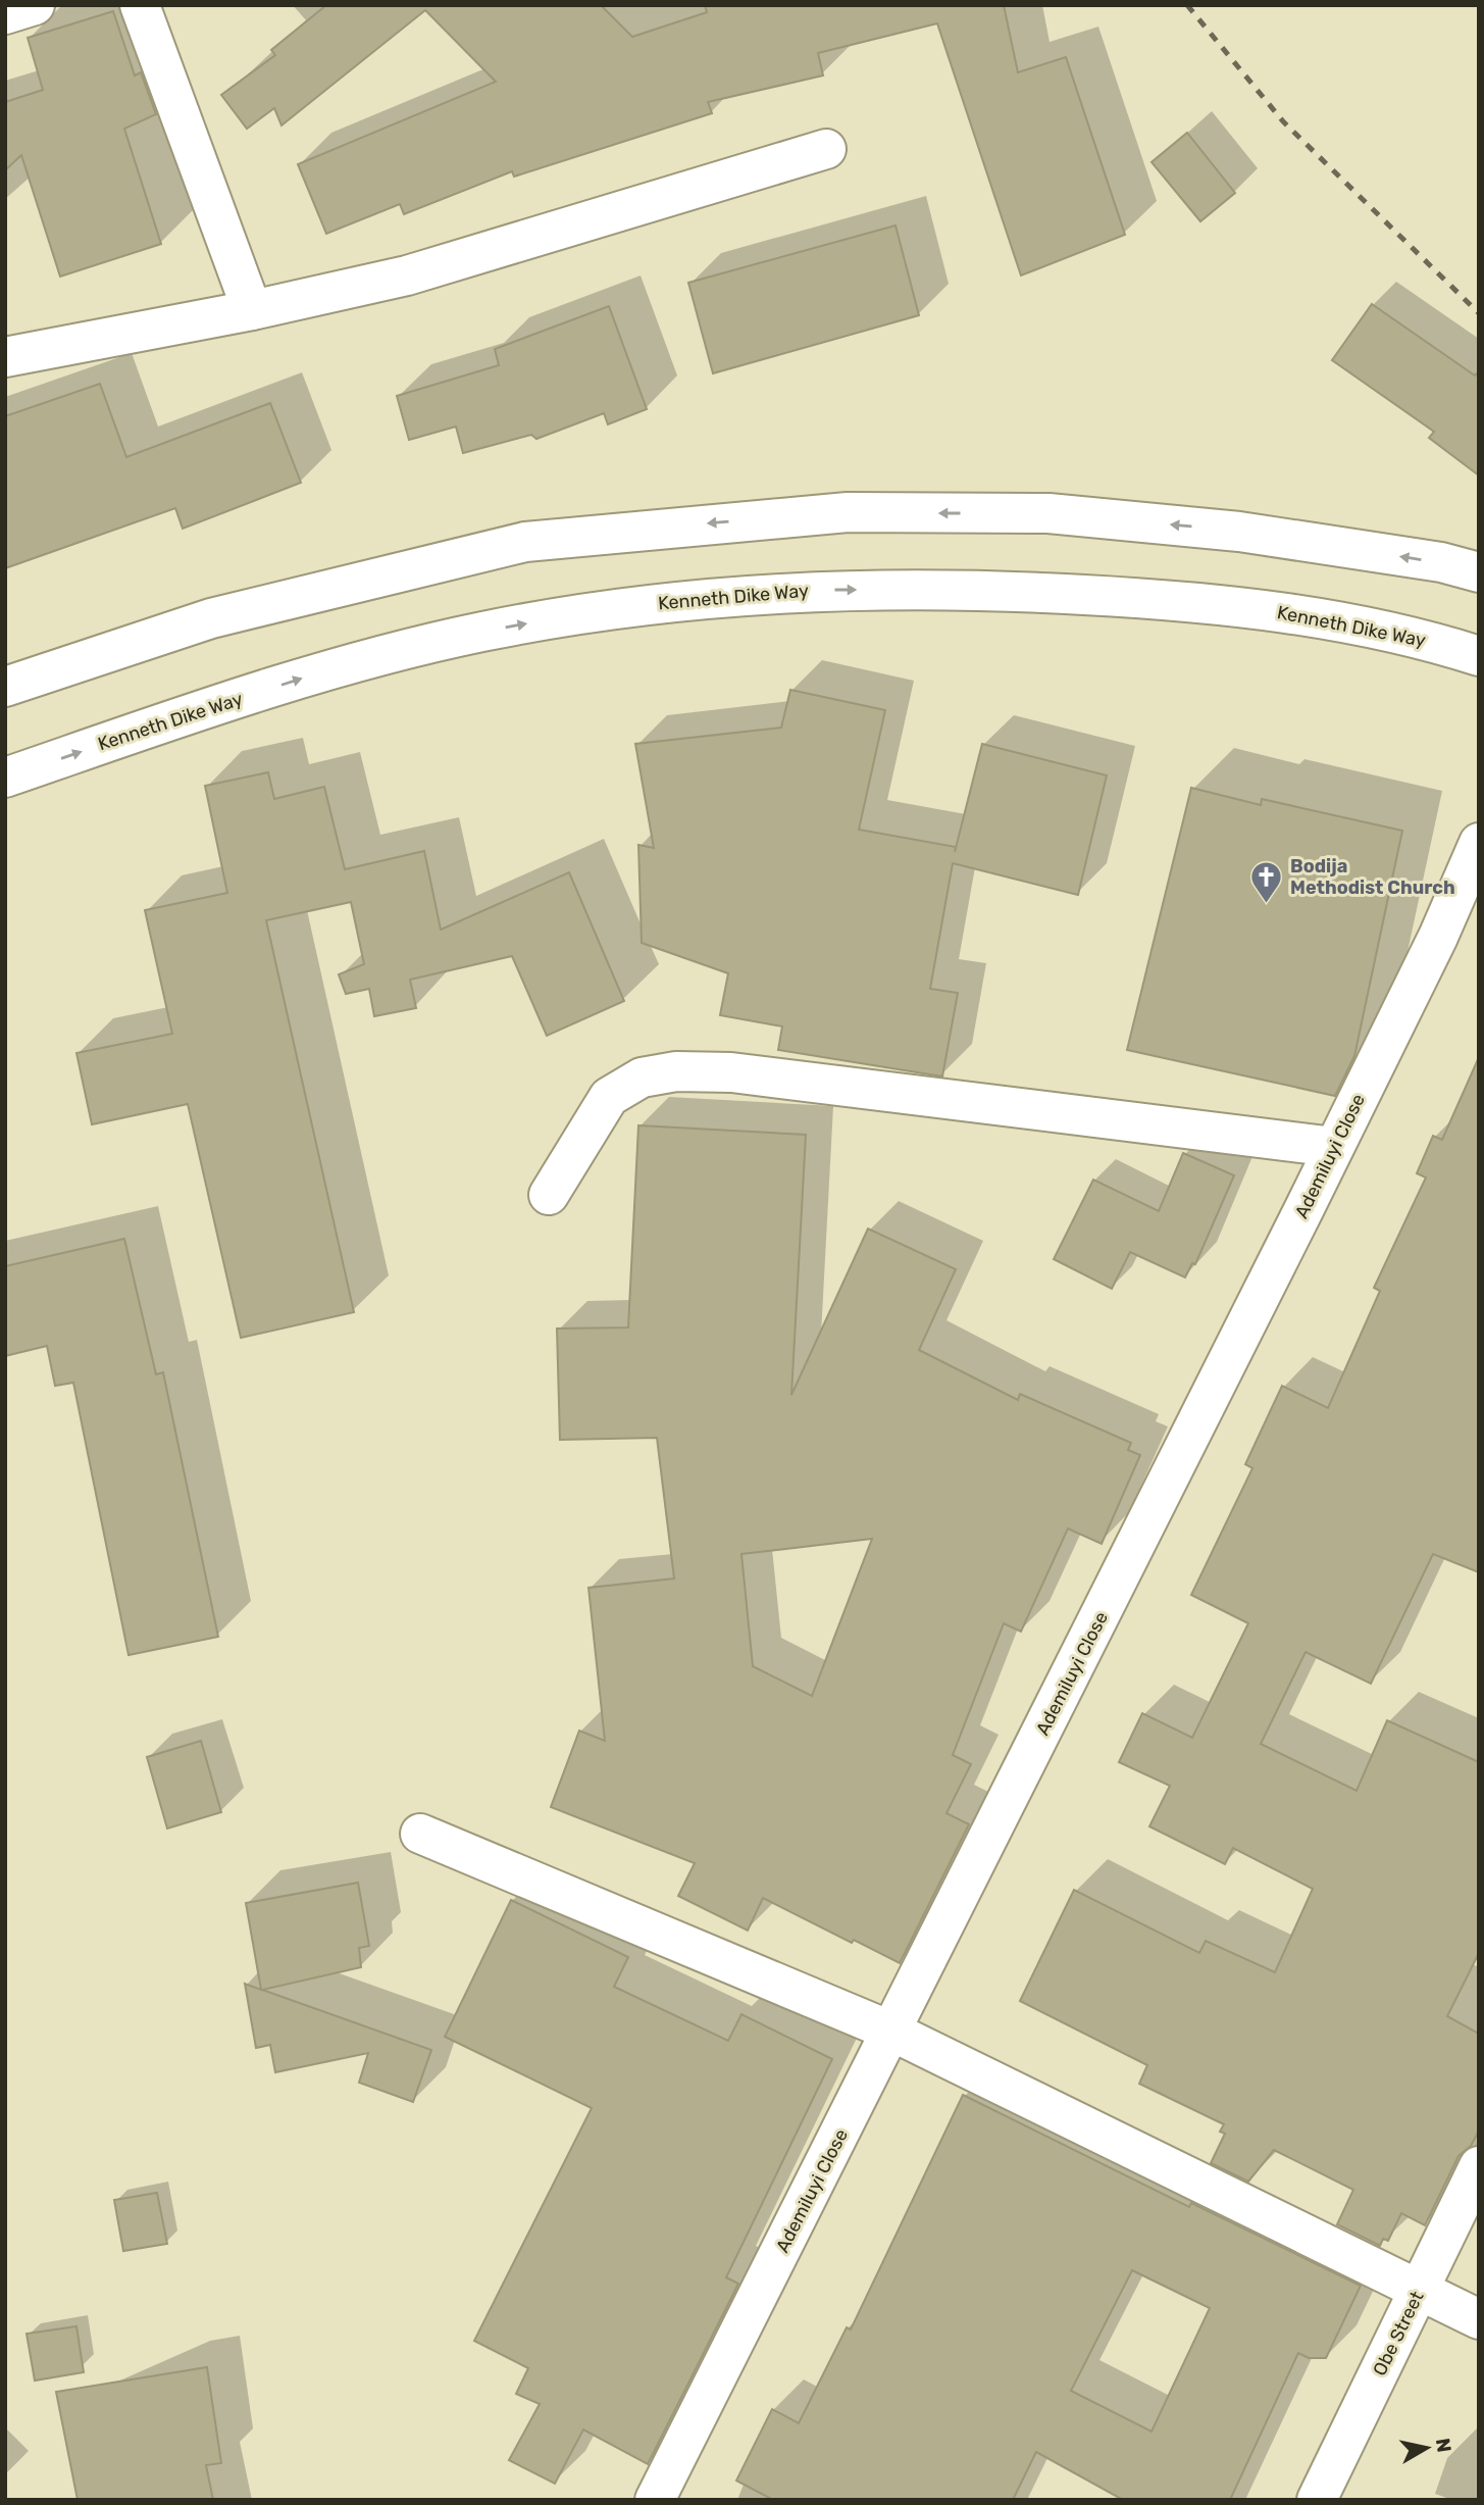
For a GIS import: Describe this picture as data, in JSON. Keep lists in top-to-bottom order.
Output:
{
  "streets": {
    "main road": ["Kenneth Dike Way", "Ademiluyi Close", "Obe Street"]
  },
  "places": {
    "church": ["Bodija Methodist Church"]
  },
  "north": "right"
}
